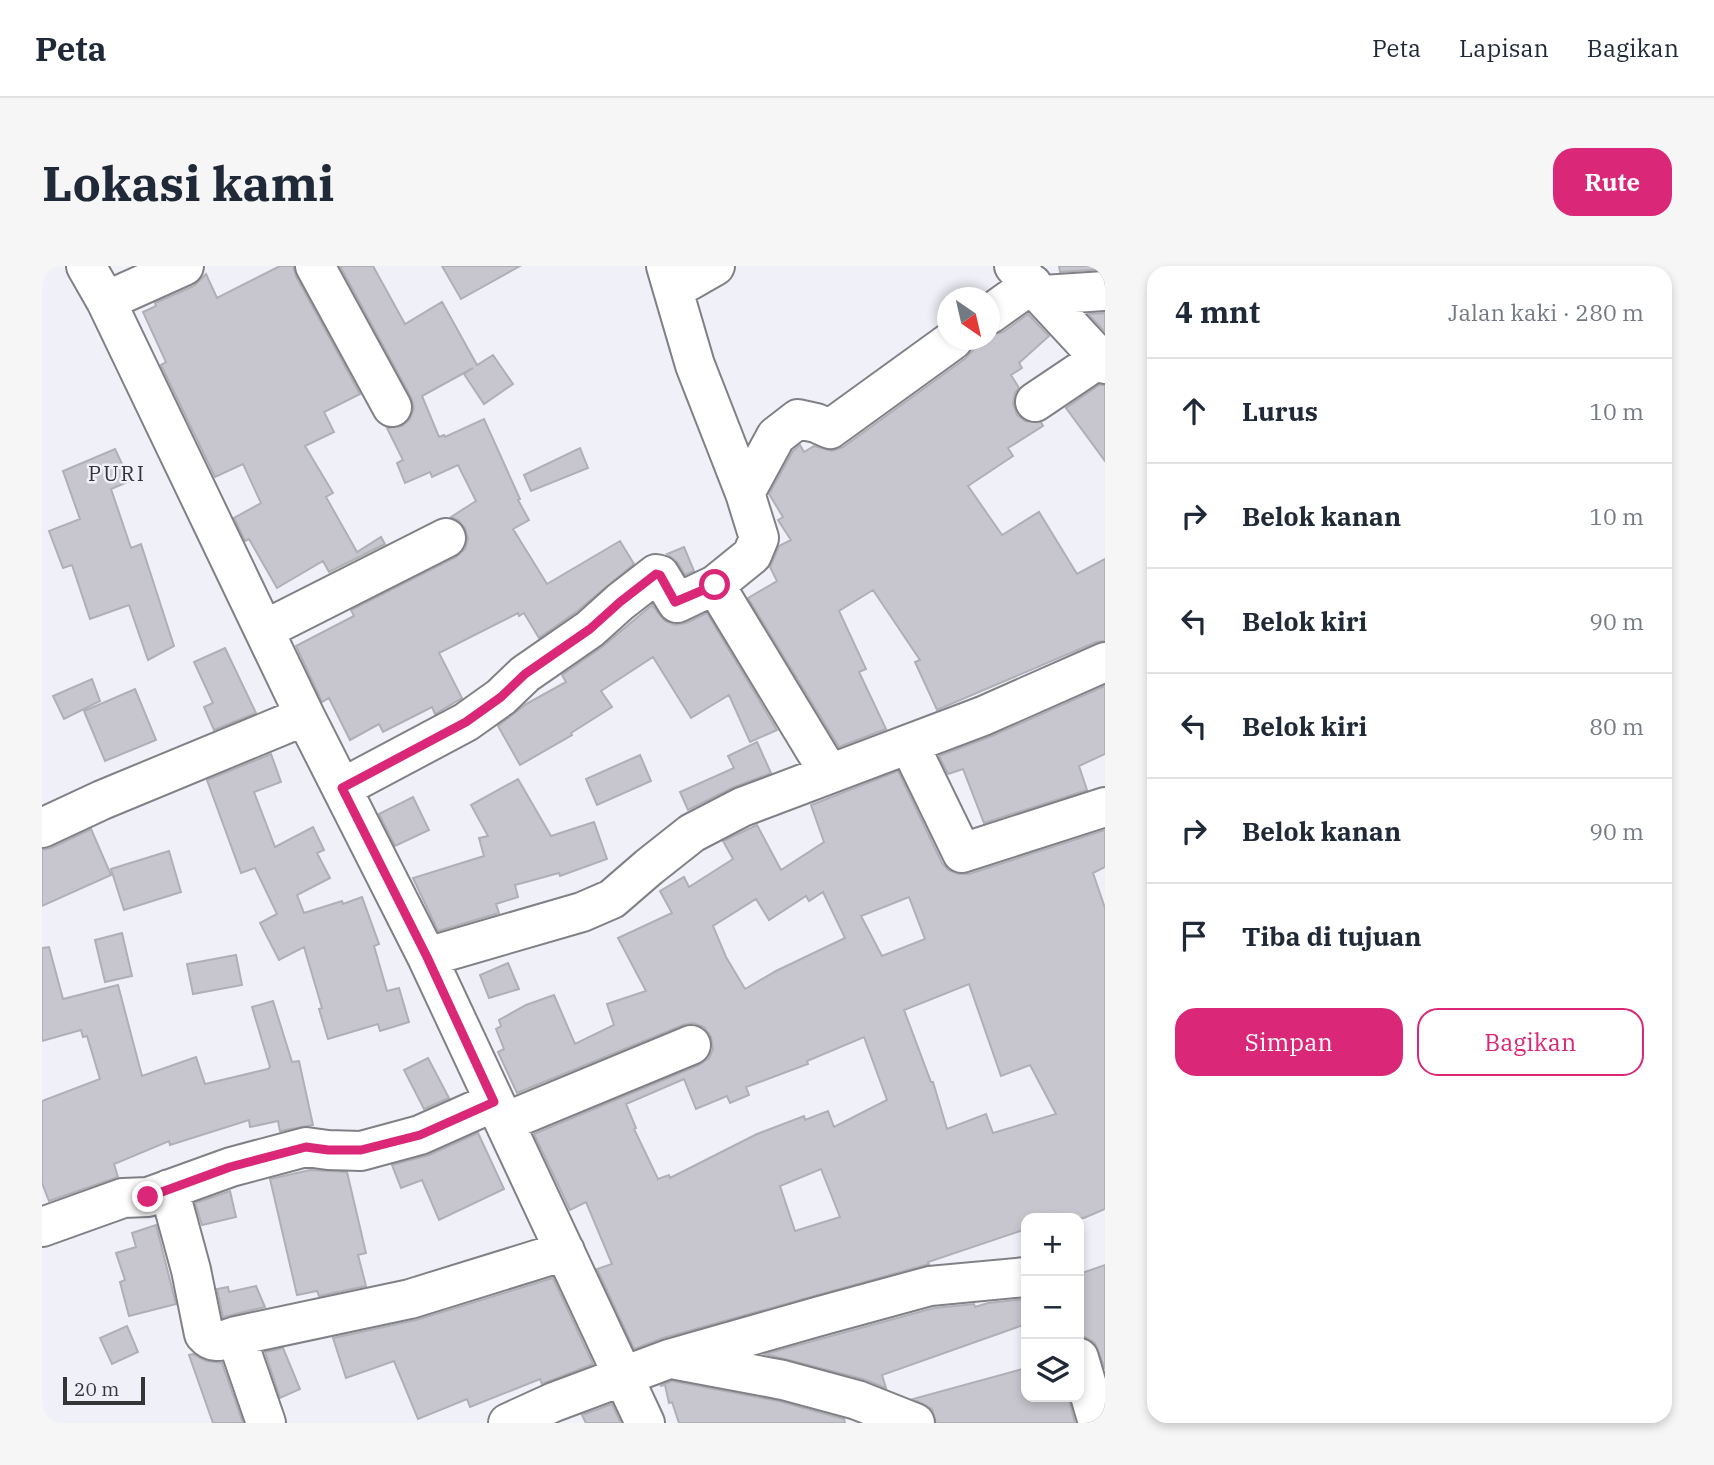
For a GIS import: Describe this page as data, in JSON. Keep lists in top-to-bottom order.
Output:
{
  "districts": ["PURI"],
  "scale_bar": "20 m",
  "north": "bottom right",
  "page": {
    "header": "Peta",
    "nav": ["Peta", "Lapisan", "Bagikan"],
    "buttons": [
      "Rute",
      ["Simpan", "Bagikan"]
    ],
    "title": "Lokasi kami",
    "heading": ["4 mnt", "Jalan kaki · 280 m"],
    "list": [
      ["Lurus", "10 m"],
      ["Belok kanan", "10 m"],
      ["Belok kiri", "90 m"],
      ["Belok kiri", "80 m"],
      ["Belok kanan", "90 m"],
      "Tiba di tujuan"
    ],
    "map_buttons": ["+", "−"],
    "scale": "20 m"
  }
}
